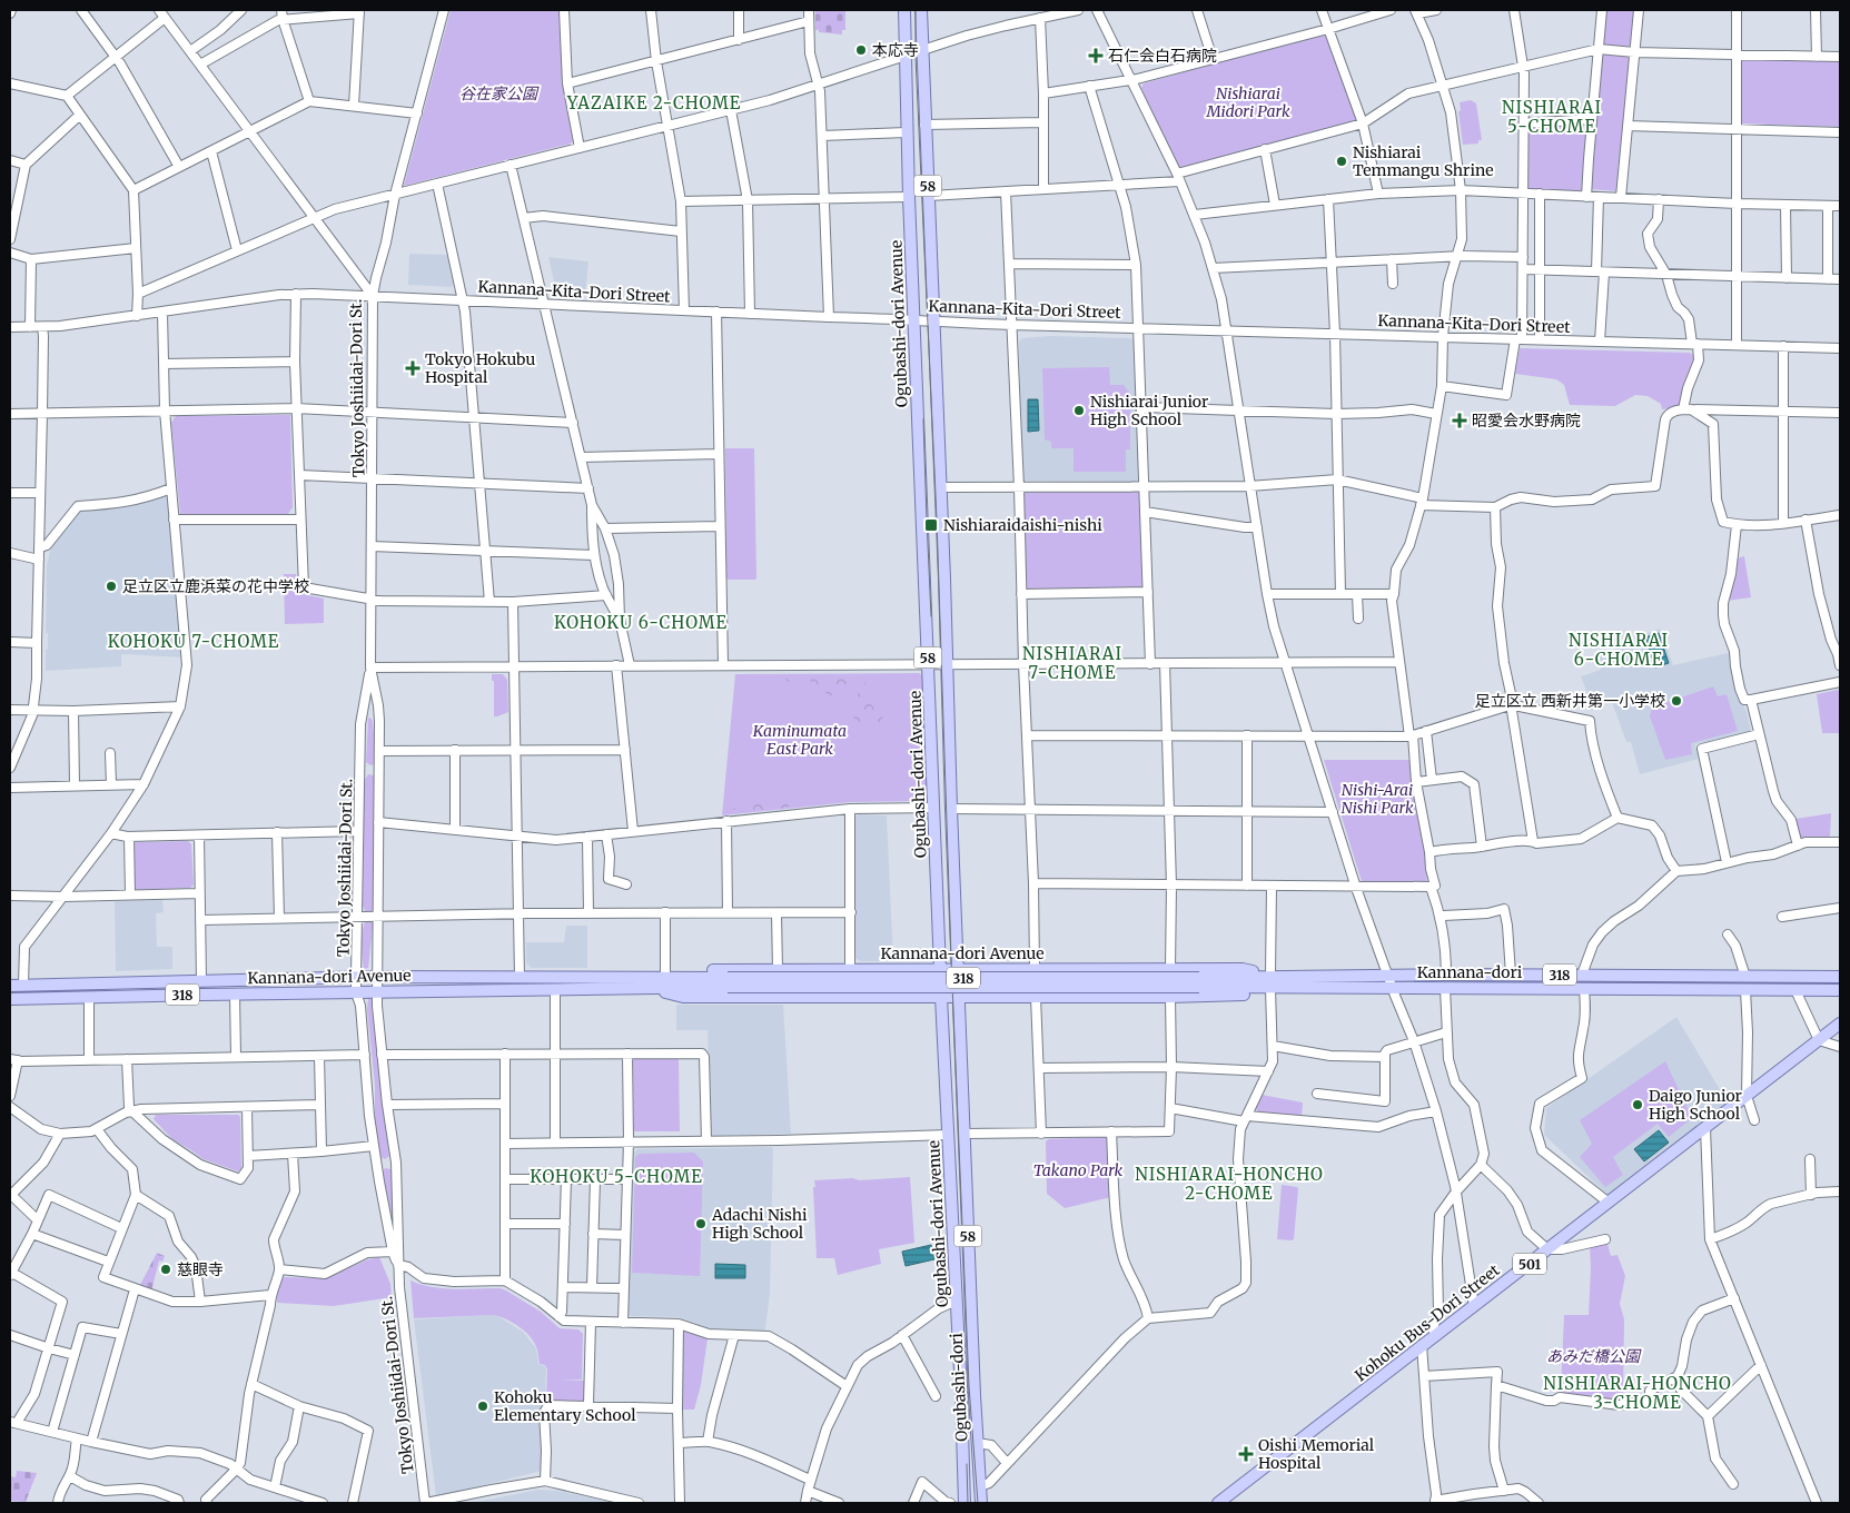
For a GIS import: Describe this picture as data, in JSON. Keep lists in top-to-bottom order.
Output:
{
  "streets": {
    "main road": [
      "58",
      "Ogubashi-dori Avenue",
      "Kannana-dori Avenue",
      "Kannana-dori",
      "318",
      "501",
      "Kohoku Bus-Dori Street",
      "Ogubashi-dori"
    ],
    "street": ["Kannana-Kita-Dori Street", "Tokyo Joshiidai-Dori St."]
  },
  "crossings": [
    ["Kannana-Kita-Dori Street", "Ogubashi-dori Avenue"],
    ["Kannana-Kita-Dori Street", "Tokyo Joshiidai-Dori St."],
    ["Ogubashi-dori Avenue", "Kannana-dori Avenue"],
    ["Ogubashi-dori Avenue", "Ogubashi-dori"],
    ["Tokyo Joshiidai-Dori St.", "Kannana-dori Avenue"],
    ["Kannana-dori Avenue", "Kannana-dori"],
    ["Kannana-dori Avenue", "Ogubashi-dori"]
  ],
  "districts": [
    "YAZAIKE 2-CHOME",
    "NISHIARAI 5-CHOME",
    "KOHOKU 6-CHOME",
    "NISHIARAI 6-CHOME",
    "KOHOKU 7-CHOME",
    "NISHIARAI 7-CHOME",
    "NISHIARAI-HONCHO 2-CHOME",
    "KOHOKU 5-CHOME",
    "NISHIARAI-HONCHO 3-CHOME"
  ],
  "parks": [
    "谷在家公園",
    "Nishiarai Midori Park",
    "Kaminumata East Park",
    "Nishi-Arai Nishi Park",
    "Takano Park",
    "あみだ橋公園"
  ],
  "places": {
    "other": [
      "本応寺",
      "Nishiarai Temmangu Shrine",
      "Nishiarai Junior High School",
      "足立区立鹿浜菜の花中学校",
      "足立区立 西新井第一小学校",
      "Daigo Junior High School",
      "Adachi Nishi High School",
      "慈眼寺",
      "Kohoku Elementary School"
    ],
    "health": [
      "石仁会白石病院",
      "Tokyo Hokubu Hospital",
      "昭愛会水野病院",
      "Oishi Memorial Hospital"
    ],
    "transit": ["Nishiaraidaishi-nishi"]
  }
}
